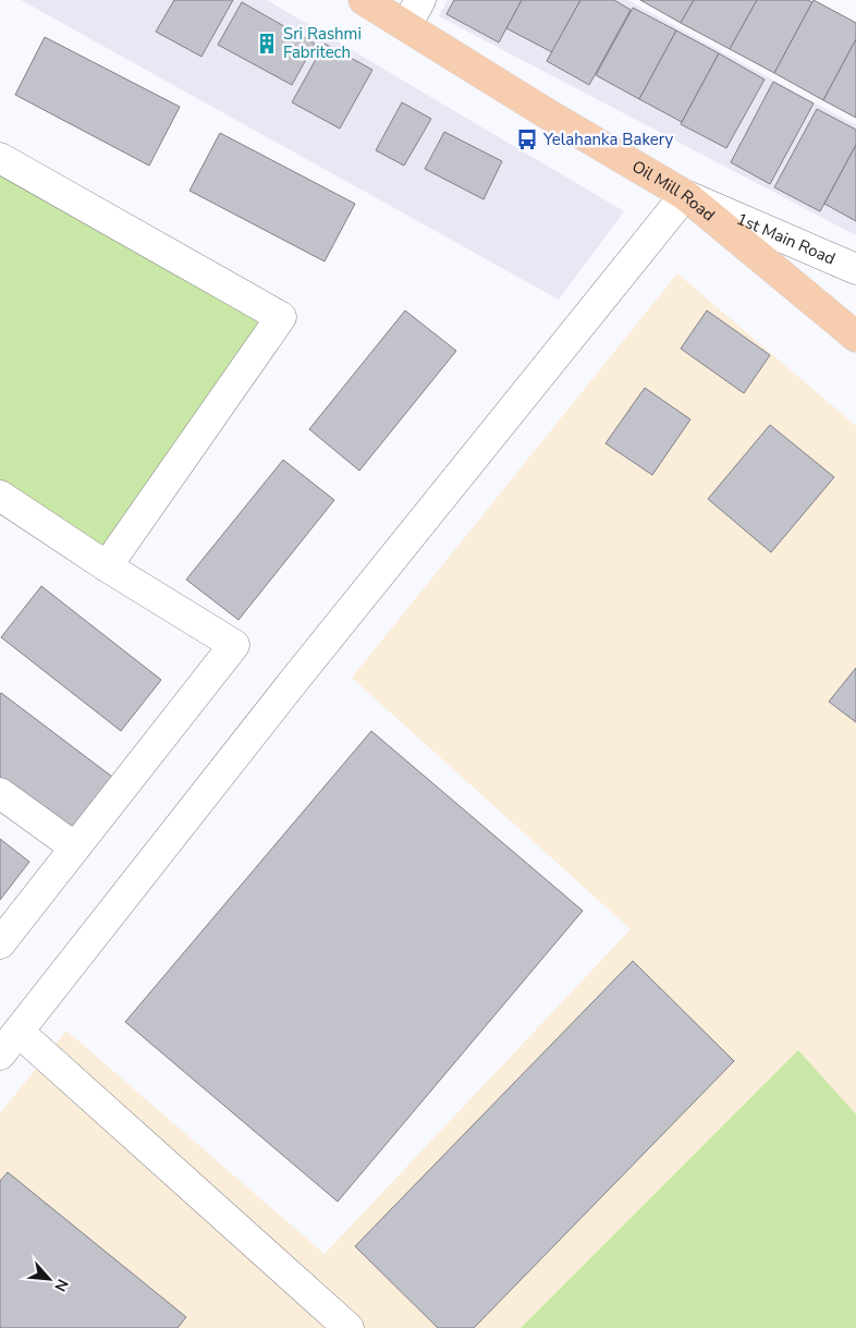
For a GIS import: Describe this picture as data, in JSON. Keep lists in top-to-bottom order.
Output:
{
  "streets": {
    "main road": ["Oil Mill Road"],
    "street": ["1st Main Road"]
  },
  "crossings": [
    ["Oil Mill Road", "1st Main Road"]
  ],
  "places": {
    "building": ["Sri Rashmi Fabritech"],
    "bus stop": ["Yelahanka Bakery"]
  },
  "north": "bottom right"
}
